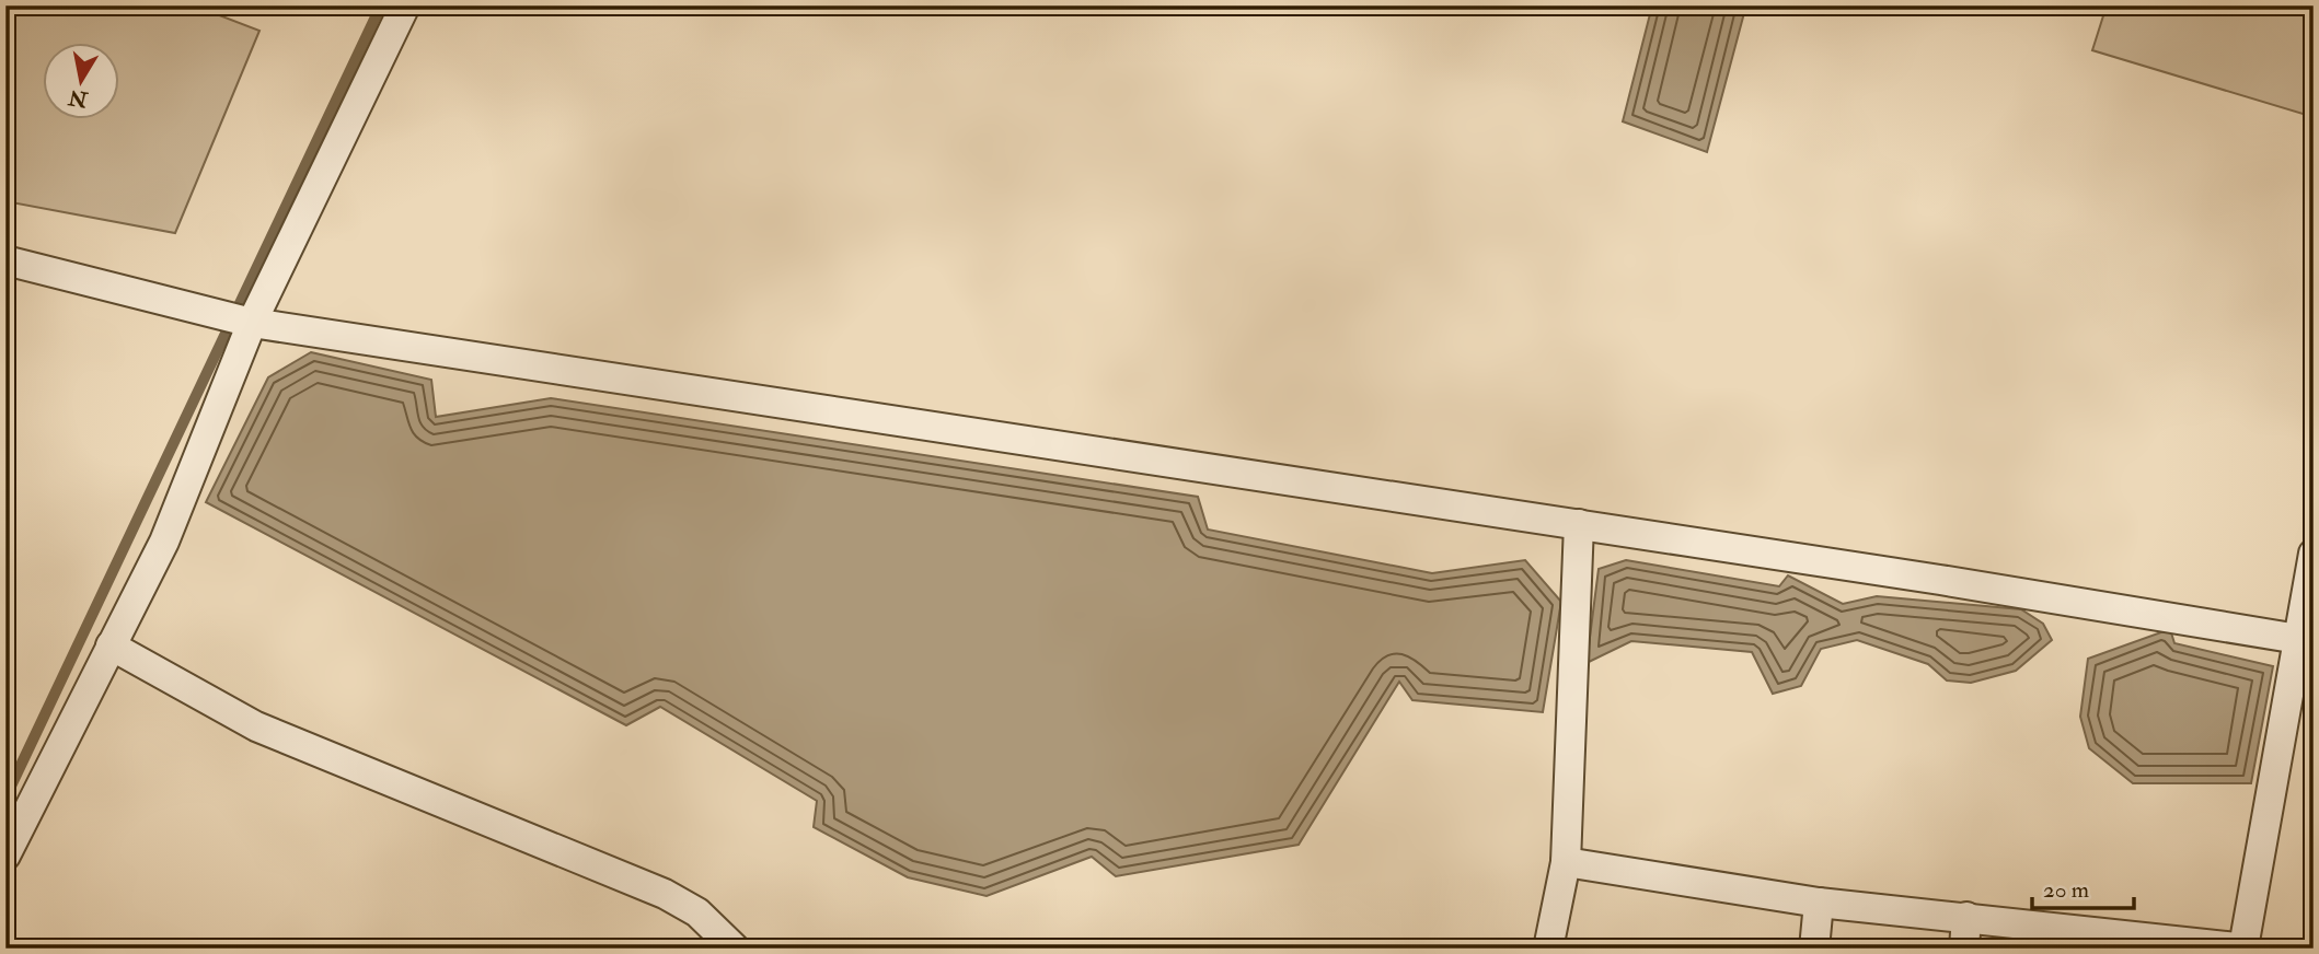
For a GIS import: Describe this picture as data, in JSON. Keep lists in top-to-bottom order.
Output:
{
  "scale_bar": "20 m",
  "north": "bottom"
}
